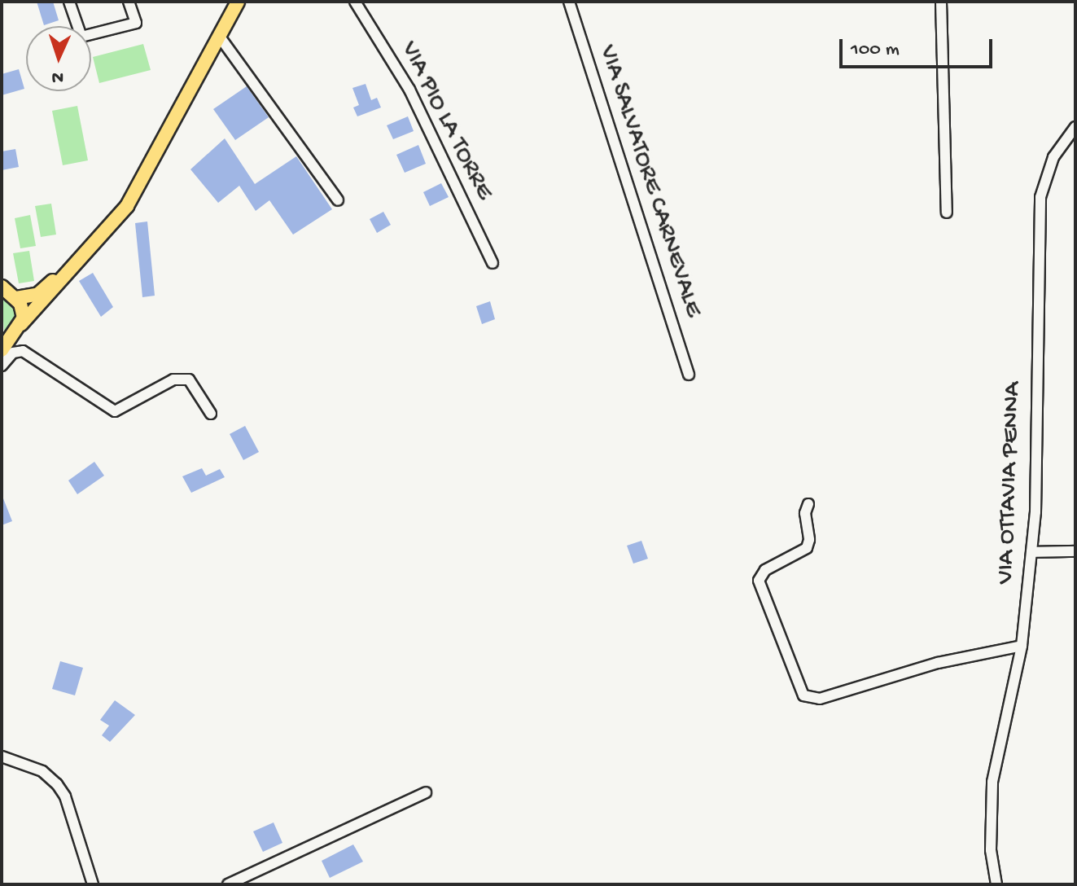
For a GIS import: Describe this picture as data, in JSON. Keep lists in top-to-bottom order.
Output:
{
  "streets": {
    "street": ["VIA PIO LA TORRE", "VIA SALVATORE CARNEVALE", "VIA OTTAVIA PENNA"]
  },
  "scale_bar": "100 m",
  "north": "bottom"
}
